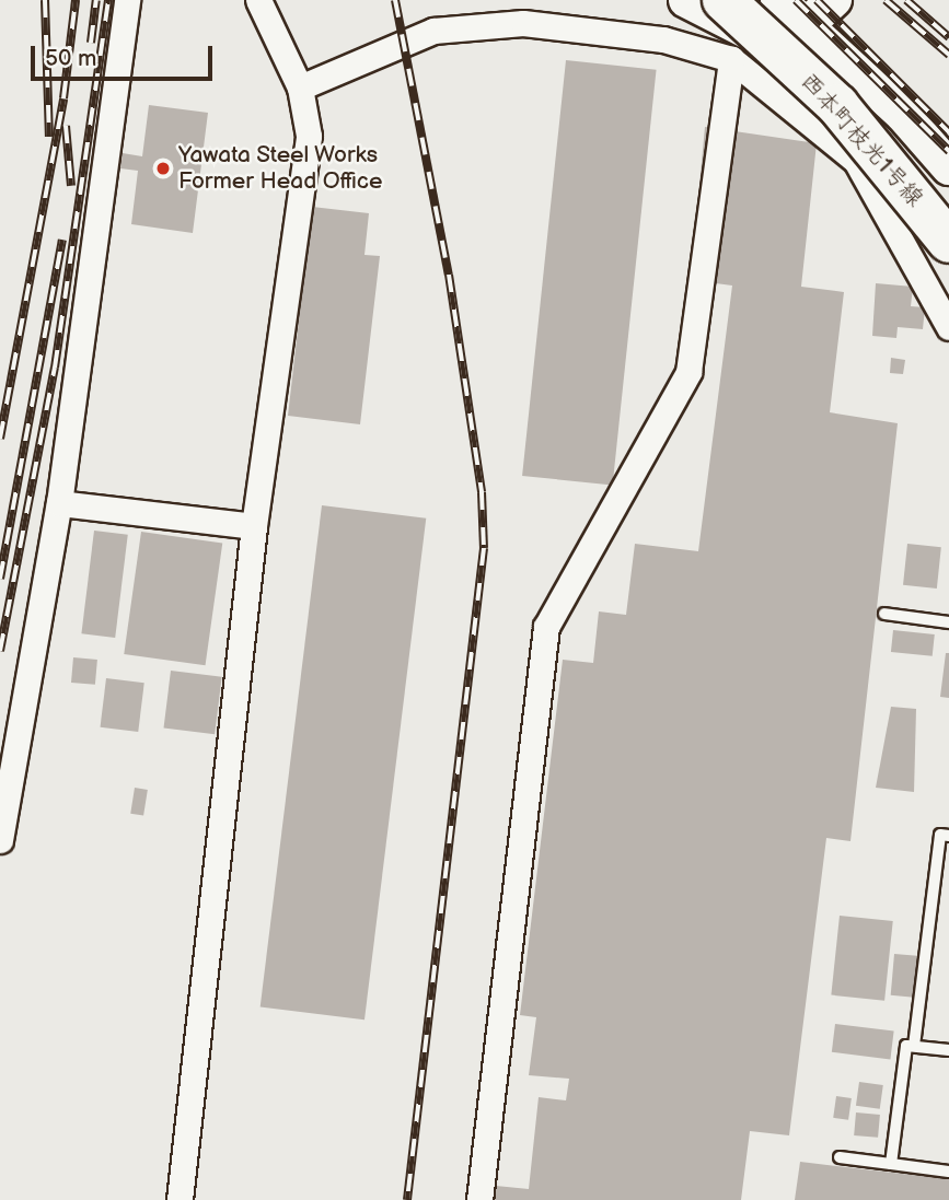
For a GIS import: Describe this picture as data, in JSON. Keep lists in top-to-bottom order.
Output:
{
  "streets": {
    "street": ["西本町枝光1号線"]
  },
  "places": ["Yawata Steel Works Former Head Office"],
  "scale_bar": "50 m"
}
